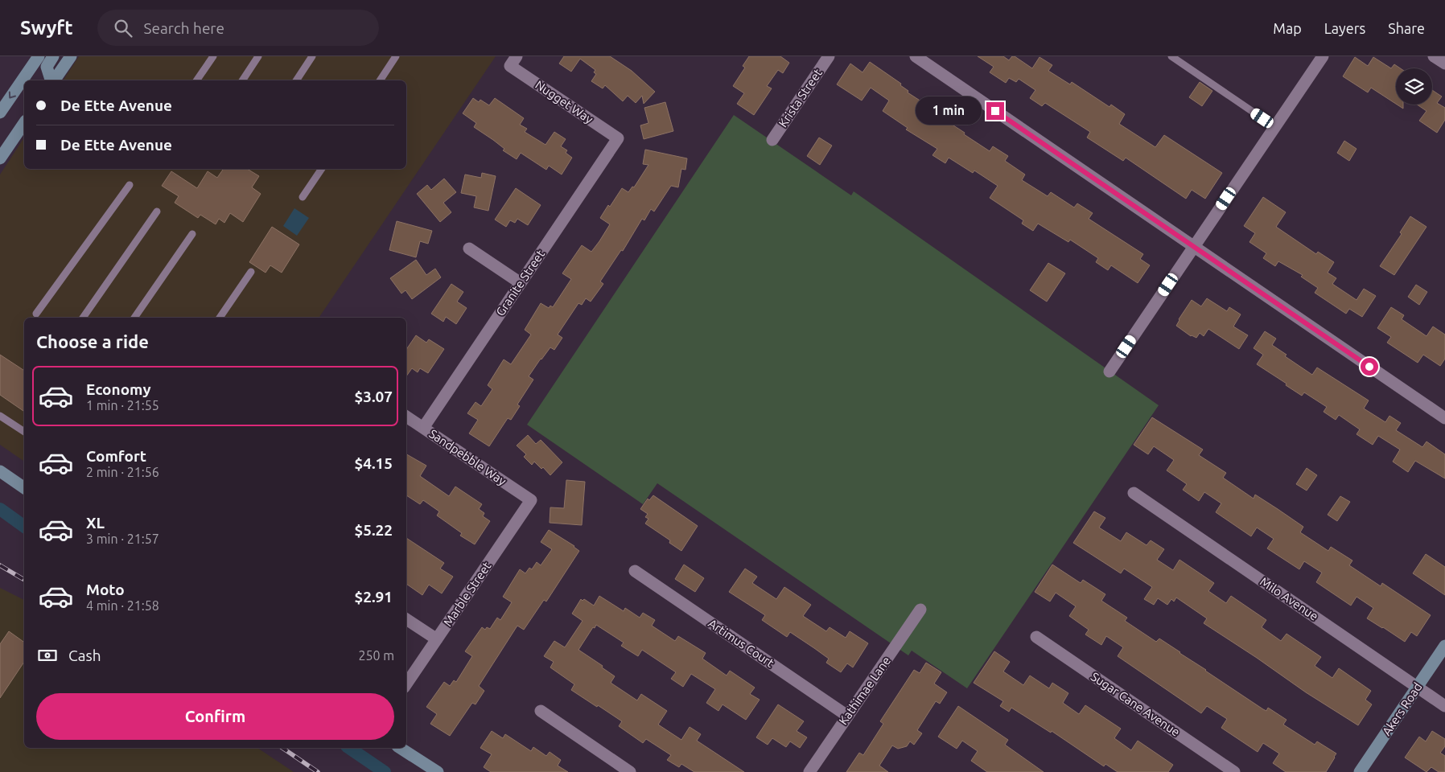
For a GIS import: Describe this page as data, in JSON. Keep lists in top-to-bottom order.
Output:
{
  "streets": {
    "street": [
      "Krista Street",
      "Nugget Way",
      "Granite Street",
      "Sandpebble Way",
      "Marble Street",
      "Milo Avenue",
      "Artimus Court",
      "Kathimae Lane",
      "Sugar Cane Avenue",
      "Akers Road"
    ]
  },
  "crossings": [
    ["Nugget Way", "Granite Street"],
    ["Granite Street", "Sandpebble Way"],
    ["Sandpebble Way", "Marble Street"],
    ["Milo Avenue", "Akers Road"],
    ["Artimus Court", "Kathimae Lane"]
  ],
  "page": {
    "header": "Swyft",
    "search": "Search here",
    "nav": ["Map", "Layers", "Share"],
    "banner": ["De Ette Avenue", "De Ette Avenue"],
    "bubble": "1 min",
    "heading": "Choose a ride",
    "list": [
      {
        "name": "Economy",
        "note": "1 min · 21:55",
        "value": "$3.07"
      },
      {
        "name": "Comfort",
        "note": "2 min · 21:56",
        "value": "$4.15"
      },
      {
        "name": "XL",
        "note": "3 min · 21:57",
        "value": "$5.22"
      },
      {
        "name": "Moto",
        "note": "4 min · 21:58",
        "value": "$2.91"
      }
    ],
    "pay": ["Cash", "250 m"],
    "buttons": "Confirm"
  }
}
